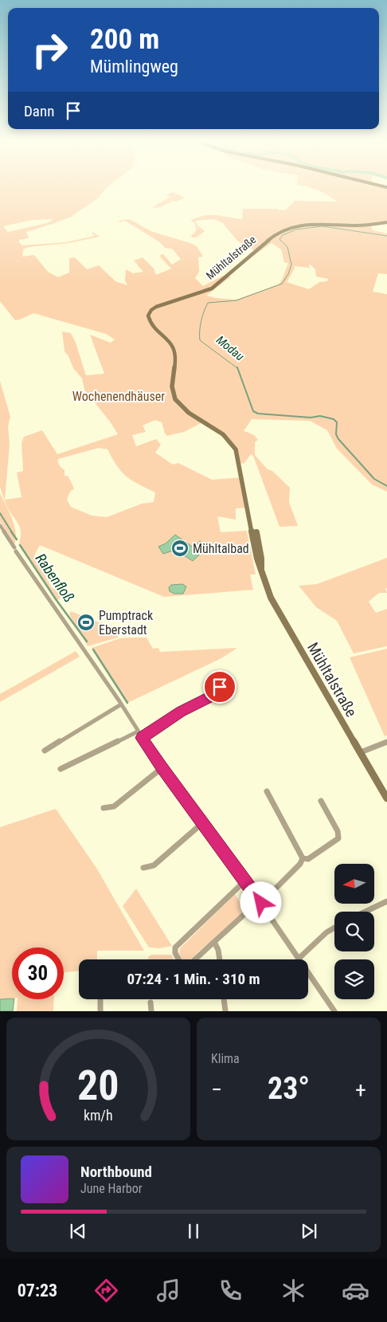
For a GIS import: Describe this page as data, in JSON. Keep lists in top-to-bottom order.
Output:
{
  "streets": {
    "street": ["Mühltalstraße"]
  },
  "water": ["Modau", "Rabenfloß"],
  "parks": ["Wochenendhäuser"],
  "places": {
    "sports": ["Mühltalbad", "Pumptrack Eberstadt"]
  },
  "north": "left",
  "page": {
    "turn": ["200 m", "Mümlingweg"],
    "then": "Dann",
    "limit": "30",
    "trip": "07:24 · 1 Min. · 310 m",
    "tile": "Klima",
    "heat": ["−", "23°", "+"],
    "song": ["Northbound", "June Harbor"],
    "tabs": "07:23",
    "gauge": ["20", "km/h"]
  }
}
